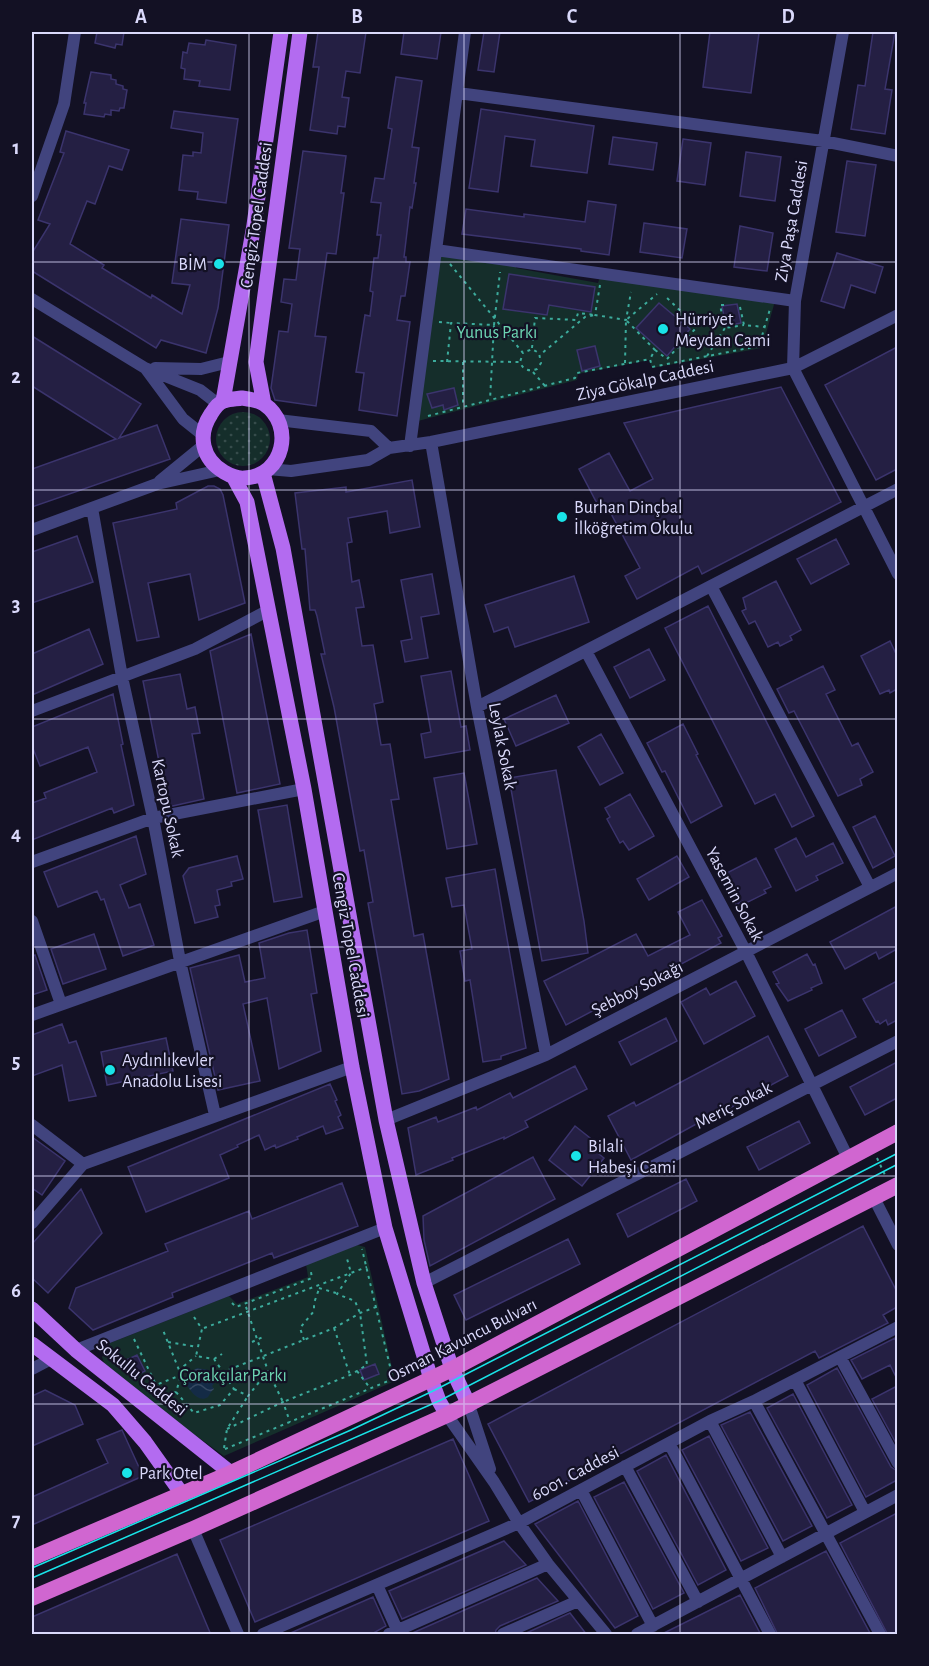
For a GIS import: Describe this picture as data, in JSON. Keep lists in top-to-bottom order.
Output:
{
  "streets": {
    "highway": ["Osman Kavuncu Bulvarı"],
    "main road": ["Cengiz Topel Caddesi", "Sokullu Caddesi"],
    "street": [
      "Ziya Paşa Caddesi",
      "Ziya Gökalp Caddesi",
      "Leylak Sokak",
      "Kartopu Sokak",
      "Yasemin Sokak",
      "Şebboy Sokağı",
      "Meriç Sokak",
      "6001. Caddesi"
    ]
  },
  "crossings": [
    ["Cengiz Topel Caddesi", "Ziya Gökalp Caddesi"],
    ["Cengiz Topel Caddesi", "Şebboy Sokağı"],
    ["Cengiz Topel Caddesi", "Meriç Sokak"],
    ["Cengiz Topel Caddesi", "Osman Kavuncu Bulvarı"],
    ["Ziya Paşa Caddesi", "Ziya Gökalp Caddesi"],
    ["Ziya Gökalp Caddesi", "Leylak Sokak"],
    ["Leylak Sokak", "Şebboy Sokağı"],
    ["Yasemin Sokak", "Şebboy Sokağı"],
    ["Yasemin Sokak", "Meriç Sokak"],
    ["Yasemin Sokak", "Osman Kavuncu Bulvarı"],
    ["Osman Kavuncu Bulvarı", "Sokullu Caddesi"]
  ],
  "parks": ["Yunus Parkı", "Çorakçılar Parkı"],
  "places": [
    "BİM",
    "Hürriyet Meydan Cami",
    "Burhan Dinçbal İlköğretim Okulu",
    "Aydınlıkevler Anadolu Lisesi",
    "Bilali Habeşi Cami",
    "Park Otel"
  ],
  "grid": {
    "columns": [
      "A",
      "B",
      "C",
      "D"
    ],
    "rows": [
      "1",
      "2",
      "3",
      "4",
      "5",
      "6",
      "7"
    ]
  }
}
